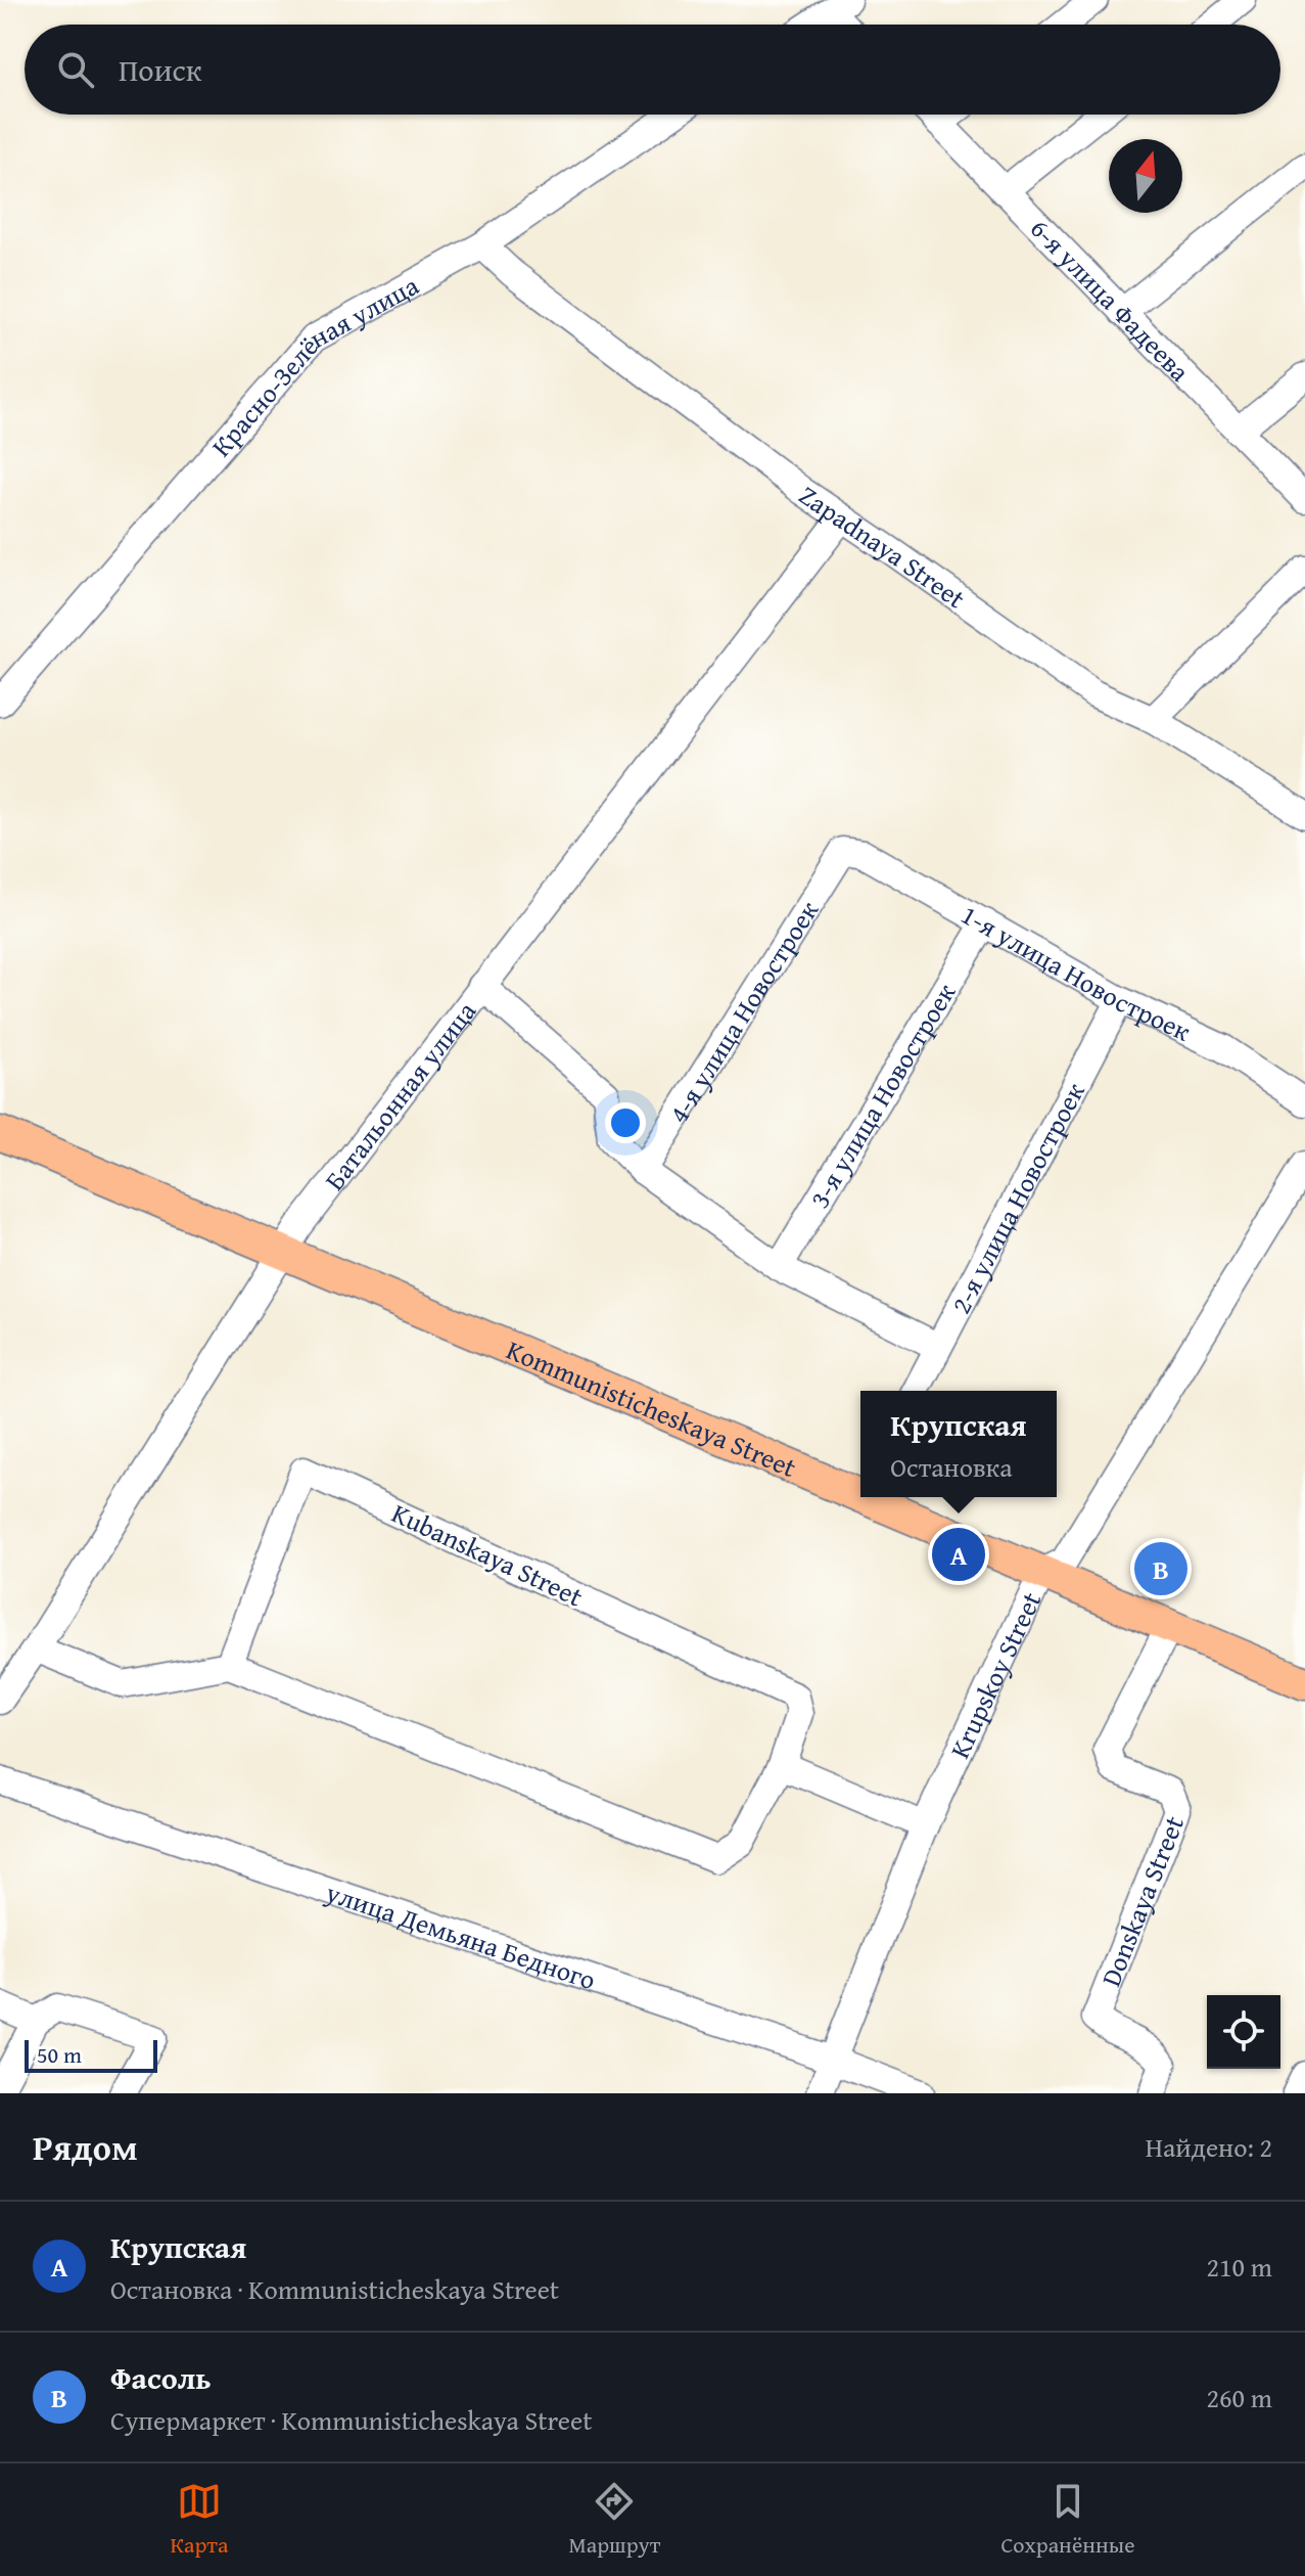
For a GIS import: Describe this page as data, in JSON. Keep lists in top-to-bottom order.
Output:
{
  "streets": {
    "main road": ["Kommunisticheskaya Street"],
    "street": [
      "6-я улица Фадеева",
      "Красно-Зелёная улица",
      "Zapadnaya Street",
      "1-я улица Новостроек",
      "4-я улица Новостроек",
      "Батальонная улица",
      "3-я улица Новостроек",
      "2-я улица Новостроек",
      "Kubanskaya Street",
      "Krupskoy Street",
      "Donskaya Street",
      "улица Демьяна Бедного"
    ]
  },
  "crossings": [
    ["Красно-Зелёная улица", "Zapadnaya Street"],
    ["Zapadnaya Street", "Батальонная улица"],
    ["1-я улица Новостроек", "4-я улица Новостроек"],
    ["1-я улица Новостроек", "3-я улица Новостроек"],
    ["1-я улица Новостроек", "2-я улица Новостроек"],
    ["Батальонная улица", "Kommunisticheskaya Street"],
    ["Kommunisticheskaya Street", "Krupskoy Street"],
    ["Kommunisticheskaya Street", "Donskaya Street"],
    ["Krupskoy Street", "улица Демьяна Бедного"]
  ],
  "scale_bar": "50 m",
  "north": "top",
  "page": {
    "search": "Поиск",
    "popup": ["Крупская", "Остановка"],
    "pins": ["A", "B"],
    "scale": "50 m",
    "heading": ["Рядом", "Найдено: 2"],
    "list": [
      {
        "mark": "A",
        "name": "Крупская",
        "note": "Остановка · Kommunisticheskaya Street",
        "value": "210 m"
      },
      {
        "mark": "B",
        "name": "Фасоль",
        "note": "Супермаркет · Kommunisticheskaya Street",
        "value": "260 m"
      }
    ],
    "nav": ["Карта", "Маршрут", "Сохранённые"]
  }
}
